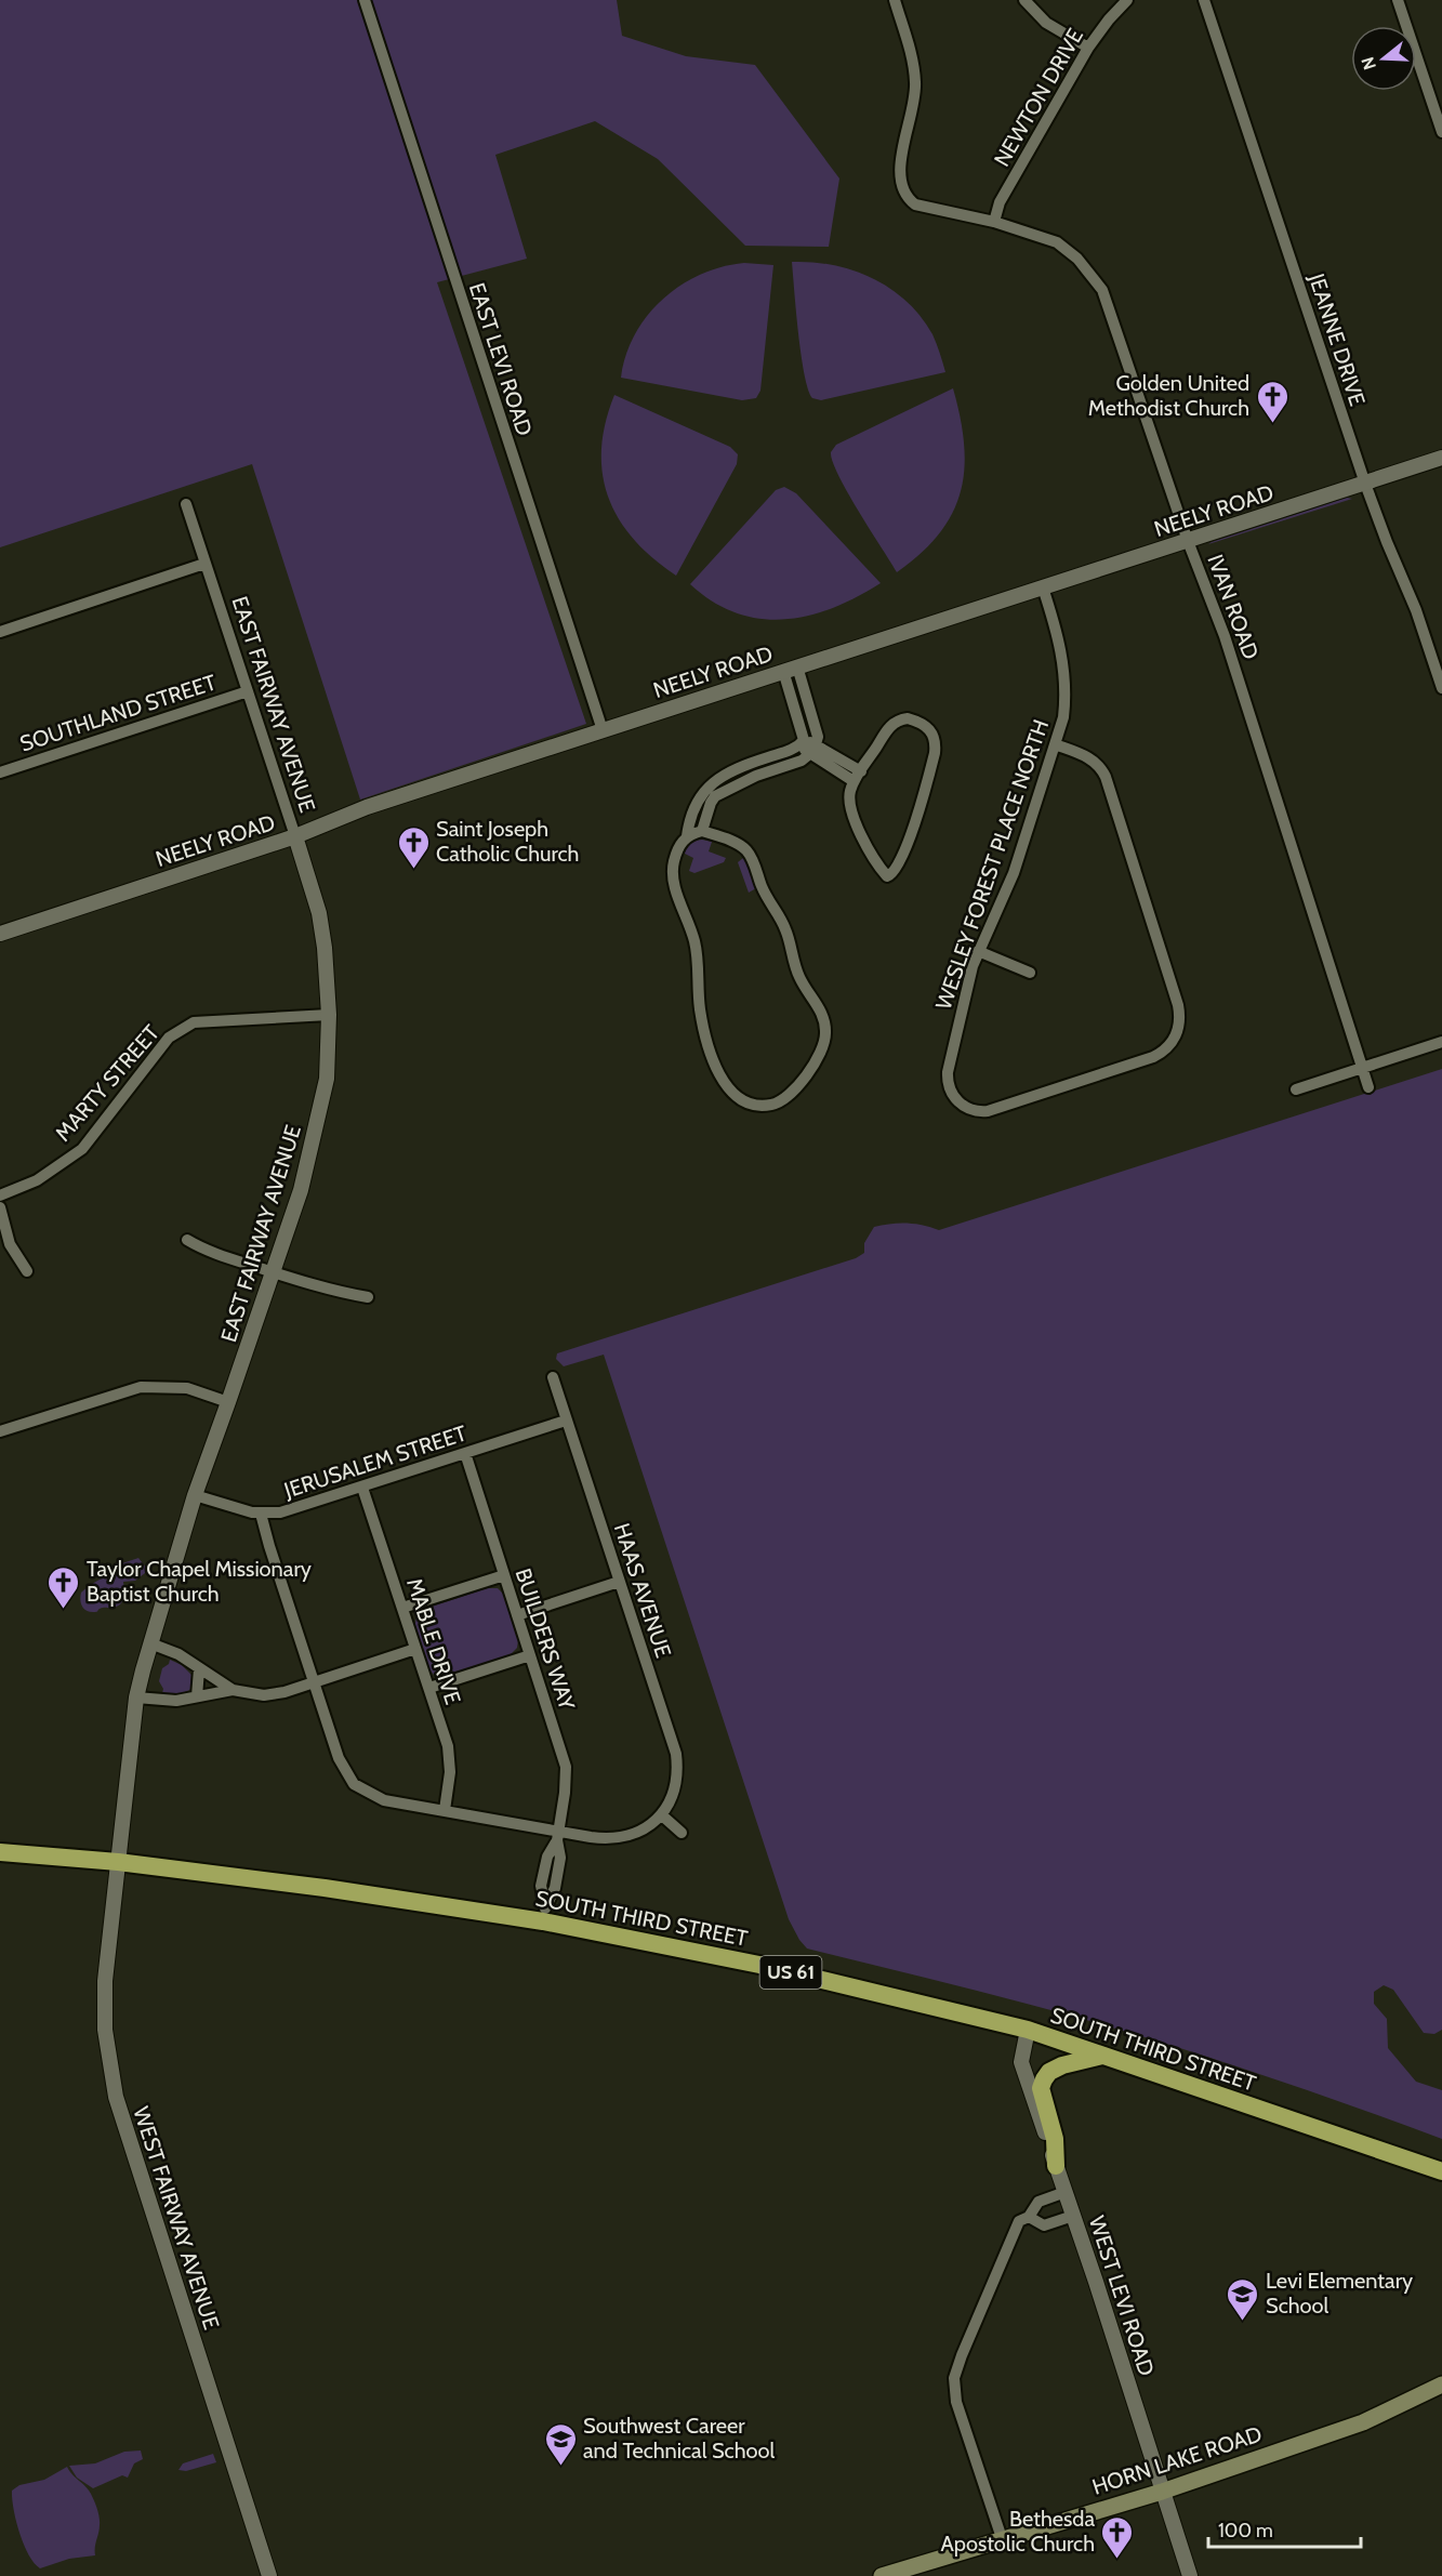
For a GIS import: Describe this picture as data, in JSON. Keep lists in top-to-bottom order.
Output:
{
  "streets": {
    "highway": ["SOUTH THIRD STREET", "US 61"],
    "main road": ["HORN LAKE ROAD"],
    "street": [
      "NEWTON DRIVE",
      "JEANNE DRIVE",
      "EAST LEVI ROAD",
      "NEELY ROAD",
      "IVAN ROAD",
      "EAST FAIRWAY AVENUE",
      "SOUTHLAND STREET",
      "WESLEY FOREST PLACE NORTH",
      "MARTY STREET",
      "JERUSALEM STREET",
      "HAAS AVENUE",
      "BUILDERS WAY",
      "MABLE DRIVE",
      "WEST FAIRWAY AVENUE",
      "WEST LEVI ROAD"
    ]
  },
  "crossings": [
    ["NEWTON DRIVE", "IVAN ROAD"],
    ["JEANNE DRIVE", "NEELY ROAD"],
    ["EAST LEVI ROAD", "NEELY ROAD"],
    ["NEELY ROAD", "IVAN ROAD"],
    ["NEELY ROAD", "EAST FAIRWAY AVENUE"],
    ["NEELY ROAD", "WESLEY FOREST PLACE NORTH"],
    ["EAST FAIRWAY AVENUE", "SOUTHLAND STREET"],
    ["EAST FAIRWAY AVENUE", "MARTY STREET"],
    ["EAST FAIRWAY AVENUE", "JERUSALEM STREET"],
    ["EAST FAIRWAY AVENUE", "SOUTH THIRD STREET"],
    ["EAST FAIRWAY AVENUE", "WEST FAIRWAY AVENUE"],
    ["JERUSALEM STREET", "HAAS AVENUE"],
    ["JERUSALEM STREET", "BUILDERS WAY"],
    ["JERUSALEM STREET", "MABLE DRIVE"],
    ["BUILDERS WAY", "SOUTH THIRD STREET"],
    ["SOUTH THIRD STREET", "WEST FAIRWAY AVENUE"],
    ["SOUTH THIRD STREET", "WEST LEVI ROAD"],
    ["WEST LEVI ROAD", "HORN LAKE ROAD"]
  ],
  "places": {
    "church": [
      "Golden United Methodist Church",
      "Saint Joseph Catholic Church",
      "Taylor Chapel Missionary Baptist Church",
      "Bethesda Apostolic Church"
    ],
    "school or university": ["Levi Elementary School", "Southwest Career and Technical School"]
  },
  "scale_bar": "100 m",
  "north": "left"
}
